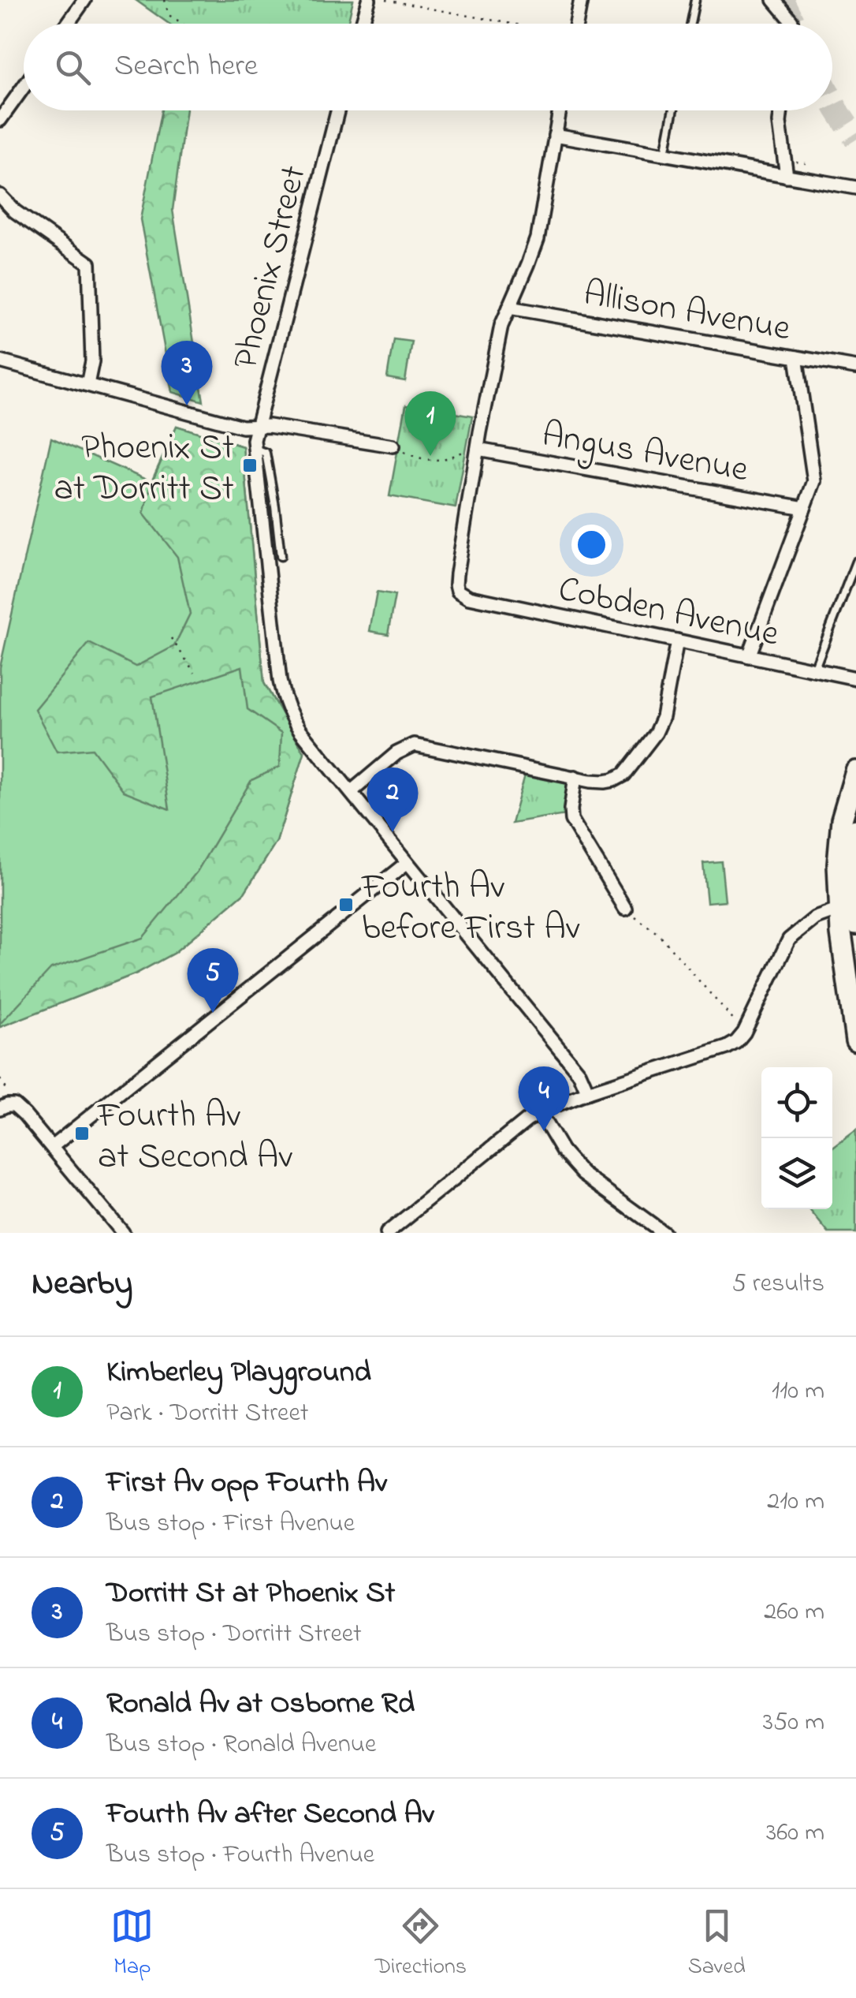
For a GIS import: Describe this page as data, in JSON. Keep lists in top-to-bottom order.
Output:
{
  "streets": {
    "street": [
      "Phoenix Street",
      "Allison Avenue",
      "Angus Avenue",
      "Cobden Avenue"
    ]
  },
  "crossings": [
    ["Angus Avenue", "Cobden Avenue"]
  ],
  "places": {
    "transit": ["Phoenix St at Dorritt St", "Fourth Av before First Av", "Fourth Av at Second Av"]
  },
  "page": {
    "search": "Search here",
    "pins": [
      "3",
      "1",
      "2",
      "5",
      "4"
    ],
    "heading": ["Nearby", "5 results"],
    "list": [
      {
        "mark": "1",
        "name": "Kimberley Playground",
        "note": "Park · Dorritt Street",
        "value": "110 m"
      },
      {
        "mark": "2",
        "name": "First Av opp Fourth Av",
        "note": "Bus stop · First Avenue",
        "value": "210 m"
      },
      {
        "mark": "3",
        "name": "Dorritt St at Phoenix St",
        "note": "Bus stop · Dorritt Street",
        "value": "260 m"
      },
      {
        "mark": "4",
        "name": "Ronald Av at Osborne Rd",
        "note": "Bus stop · Ronald Avenue",
        "value": "350 m"
      },
      {
        "mark": "5",
        "name": "Fourth Av after Second Av",
        "note": "Bus stop · Fourth Avenue",
        "value": "360 m"
      }
    ],
    "nav": ["Map", "Directions", "Saved"]
  }
}
